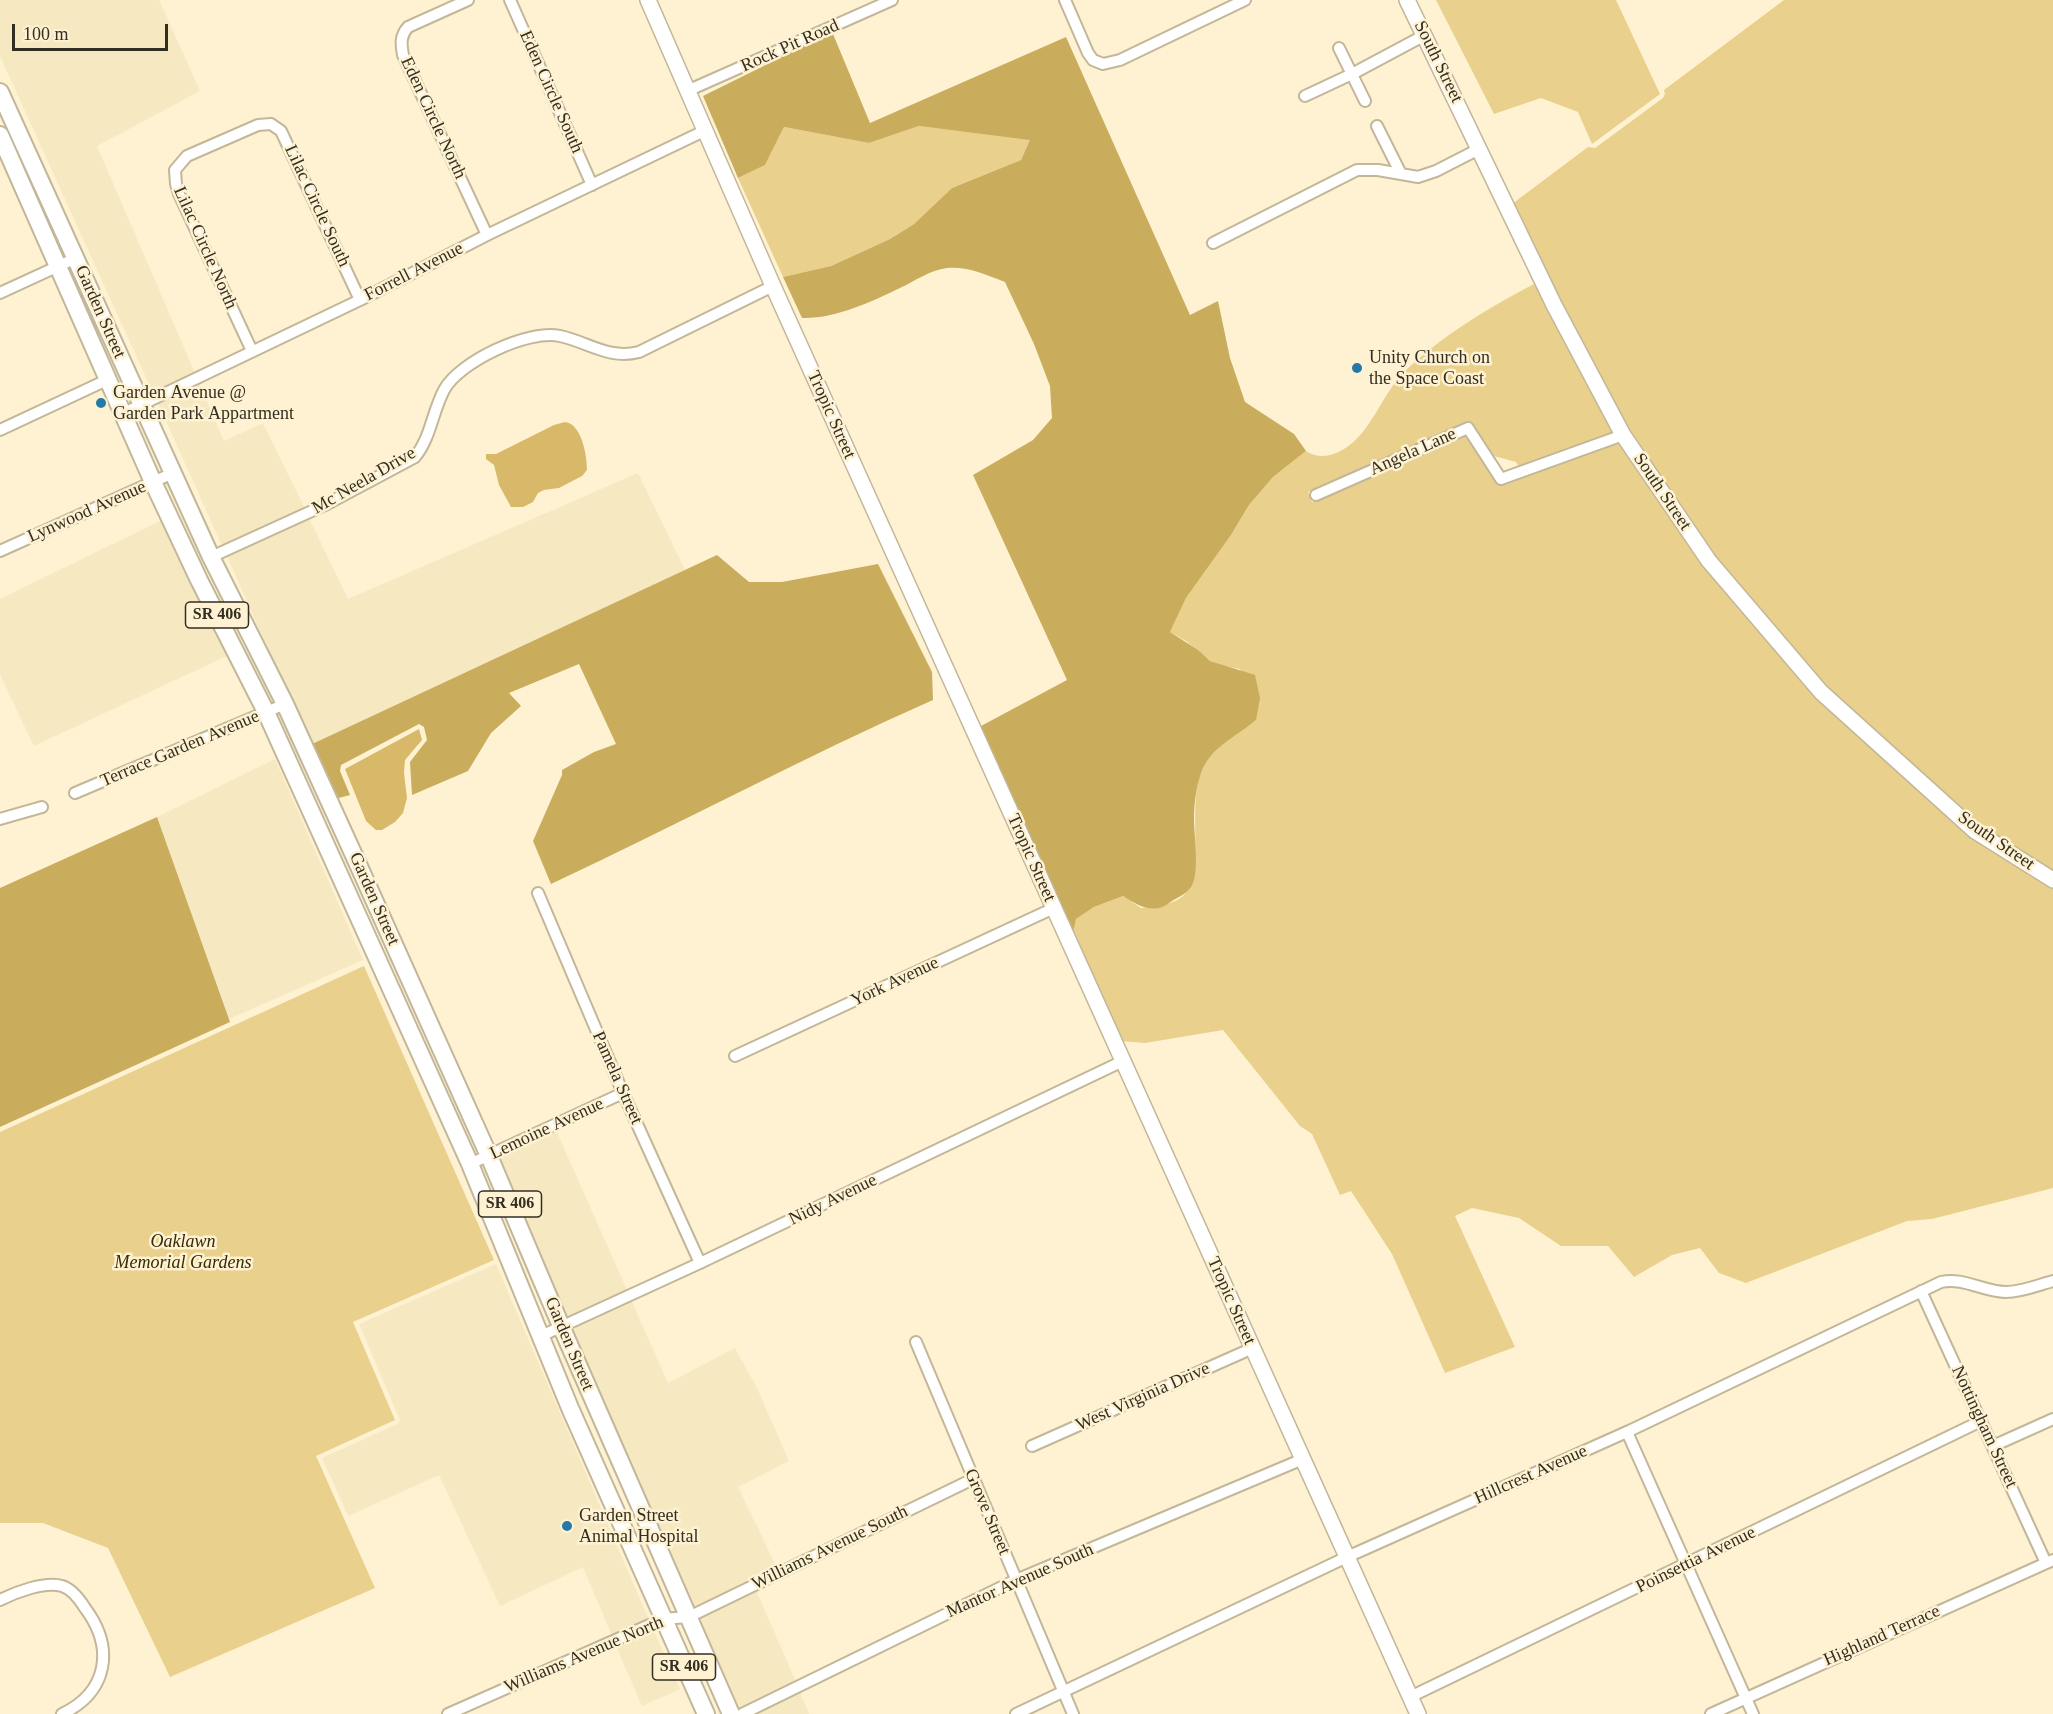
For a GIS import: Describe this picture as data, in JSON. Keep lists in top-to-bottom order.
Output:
{
  "streets": {
    "main road": ["Garden Street", "SR 406"],
    "street": [
      "Rock Pit Road",
      "South Street",
      "Eden Circle South",
      "Eden Circle North",
      "Lilac Circle South",
      "Lilac Circle North",
      "Forrell Avenue",
      "Tropic Street",
      "Angela Lane",
      "Mc Neela Drive",
      "Lynwood Avenue",
      "Terrace Garden Avenue",
      "York Avenue",
      "Pamela Street",
      "Lemoine Avenue",
      "Nidy Avenue",
      "West Virginia Drive",
      "Nottingham Street",
      "Hillcrest Avenue",
      "Grove Street",
      "Williams Avenue South",
      "Poinsettia Avenue",
      "Mantor Avenue South",
      "Highland Terrace",
      "Williams Avenue North"
    ]
  },
  "crossings": [
    ["Rock Pit Road", "Tropic Street"],
    ["South Street", "Angela Lane"],
    ["Eden Circle South", "Forrell Avenue"],
    ["Eden Circle North", "Forrell Avenue"],
    ["Lilac Circle South", "Lilac Circle North"],
    ["Lilac Circle South", "Forrell Avenue"],
    ["Lilac Circle North", "Forrell Avenue"],
    ["Forrell Avenue", "Garden Street"],
    ["Forrell Avenue", "Tropic Street"],
    ["Garden Street", "Mc Neela Drive"],
    ["Garden Street", "Lynwood Avenue"],
    ["Garden Street", "Terrace Garden Avenue"],
    ["Garden Street", "Lemoine Avenue"],
    ["Garden Street", "Nidy Avenue"],
    ["Garden Street", "Williams Avenue South"],
    ["Garden Street", "Williams Avenue North"],
    ["Tropic Street", "Mc Neela Drive"],
    ["Tropic Street", "York Avenue"],
    ["Tropic Street", "Nidy Avenue"],
    ["Tropic Street", "West Virginia Drive"],
    ["Tropic Street", "Hillcrest Avenue"],
    ["Tropic Street", "Poinsettia Avenue"],
    ["Tropic Street", "Mantor Avenue South"],
    ["Pamela Street", "Lemoine Avenue"],
    ["Pamela Street", "Nidy Avenue"],
    ["Nottingham Street", "Hillcrest Avenue"],
    ["Nottingham Street", "Poinsettia Avenue"],
    ["Nottingham Street", "Highland Terrace"],
    ["Hillcrest Avenue", "Grove Street"],
    ["Grove Street", "Williams Avenue South"],
    ["Grove Street", "Mantor Avenue South"],
    ["Williams Avenue South", "Williams Avenue North"]
  ],
  "parks": ["Oaklawn Memorial Gardens"],
  "places": ["Unity Church on the Space Coast", "Garden Avenue @ Garden Park Appartment", "Garden Street Animal Hospital"],
  "scale_bar": "100 m"
}
